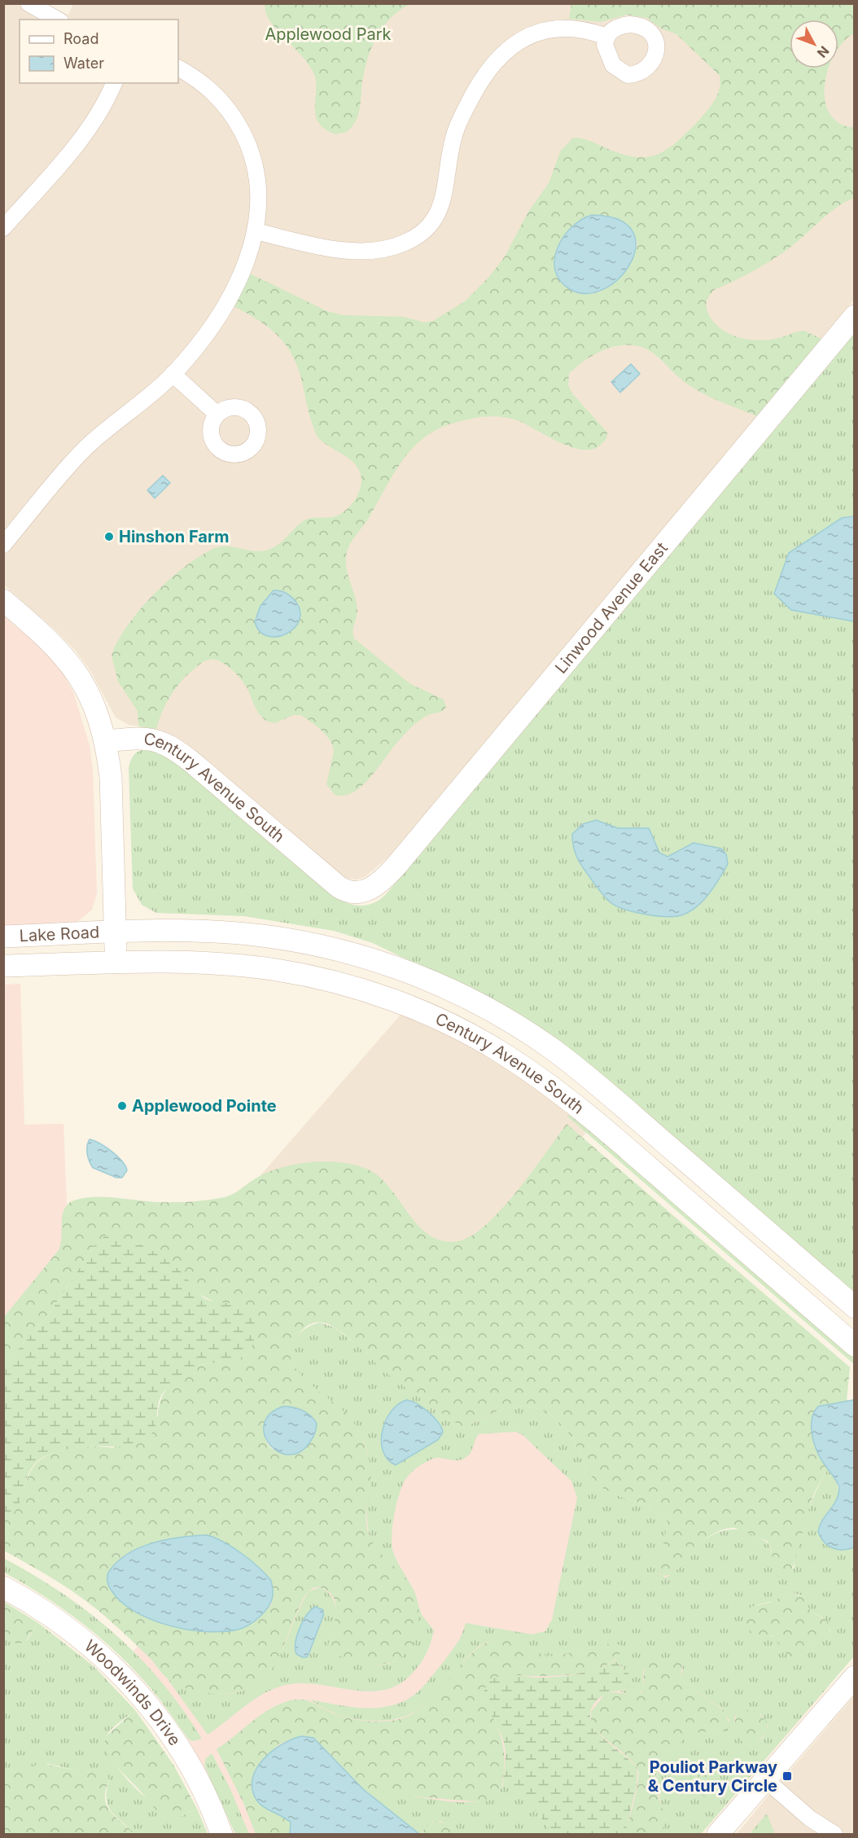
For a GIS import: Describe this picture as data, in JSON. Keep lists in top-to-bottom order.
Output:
{
  "streets": {
    "street": [
      "Linwood Avenue East",
      "Century Avenue South",
      "Lake Road",
      "Woodwinds Drive"
    ]
  },
  "crossings": [
    ["Linwood Avenue East", "Century Avenue South"],
    ["Century Avenue South", "Lake Road"]
  ],
  "parks": ["Applewood Park"],
  "places": {
    "other": ["Hinshon Farm", "Applewood Pointe"],
    "transit": ["Pouliot Parkway & Century Circle"]
  },
  "legend": ["Road", "Water"],
  "north": "bottom right"
}
